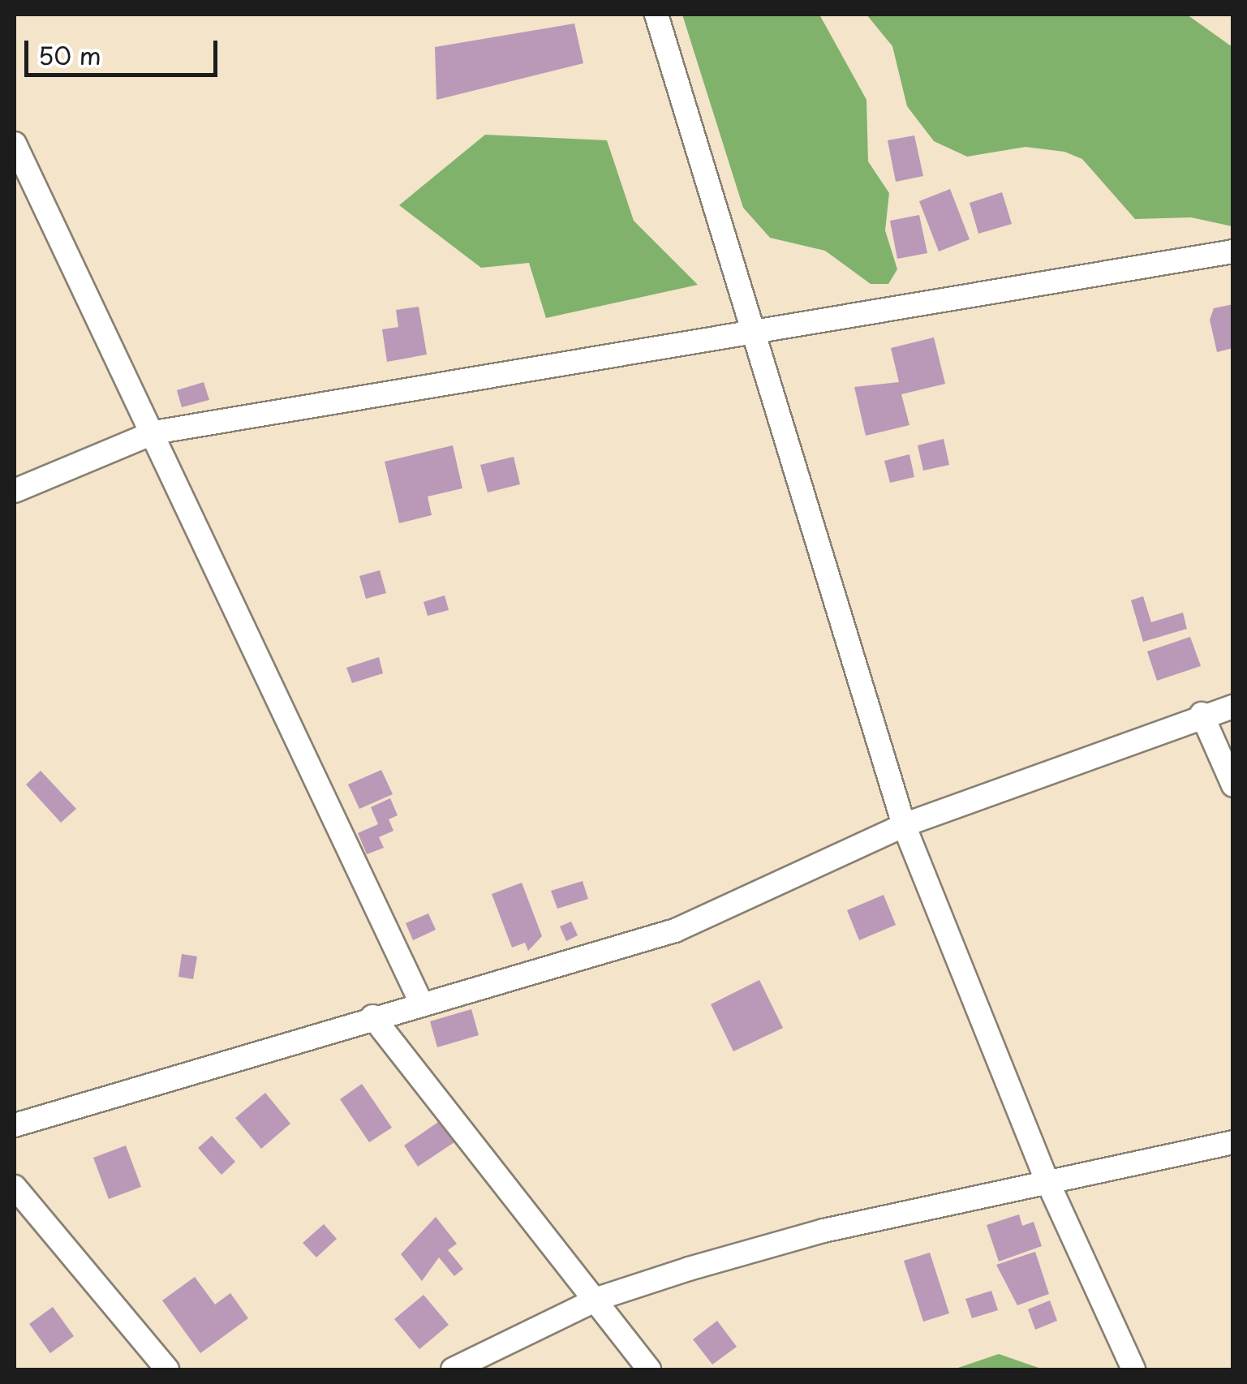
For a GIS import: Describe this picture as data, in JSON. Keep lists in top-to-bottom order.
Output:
{
  "scale_bar": "50 m"
}
